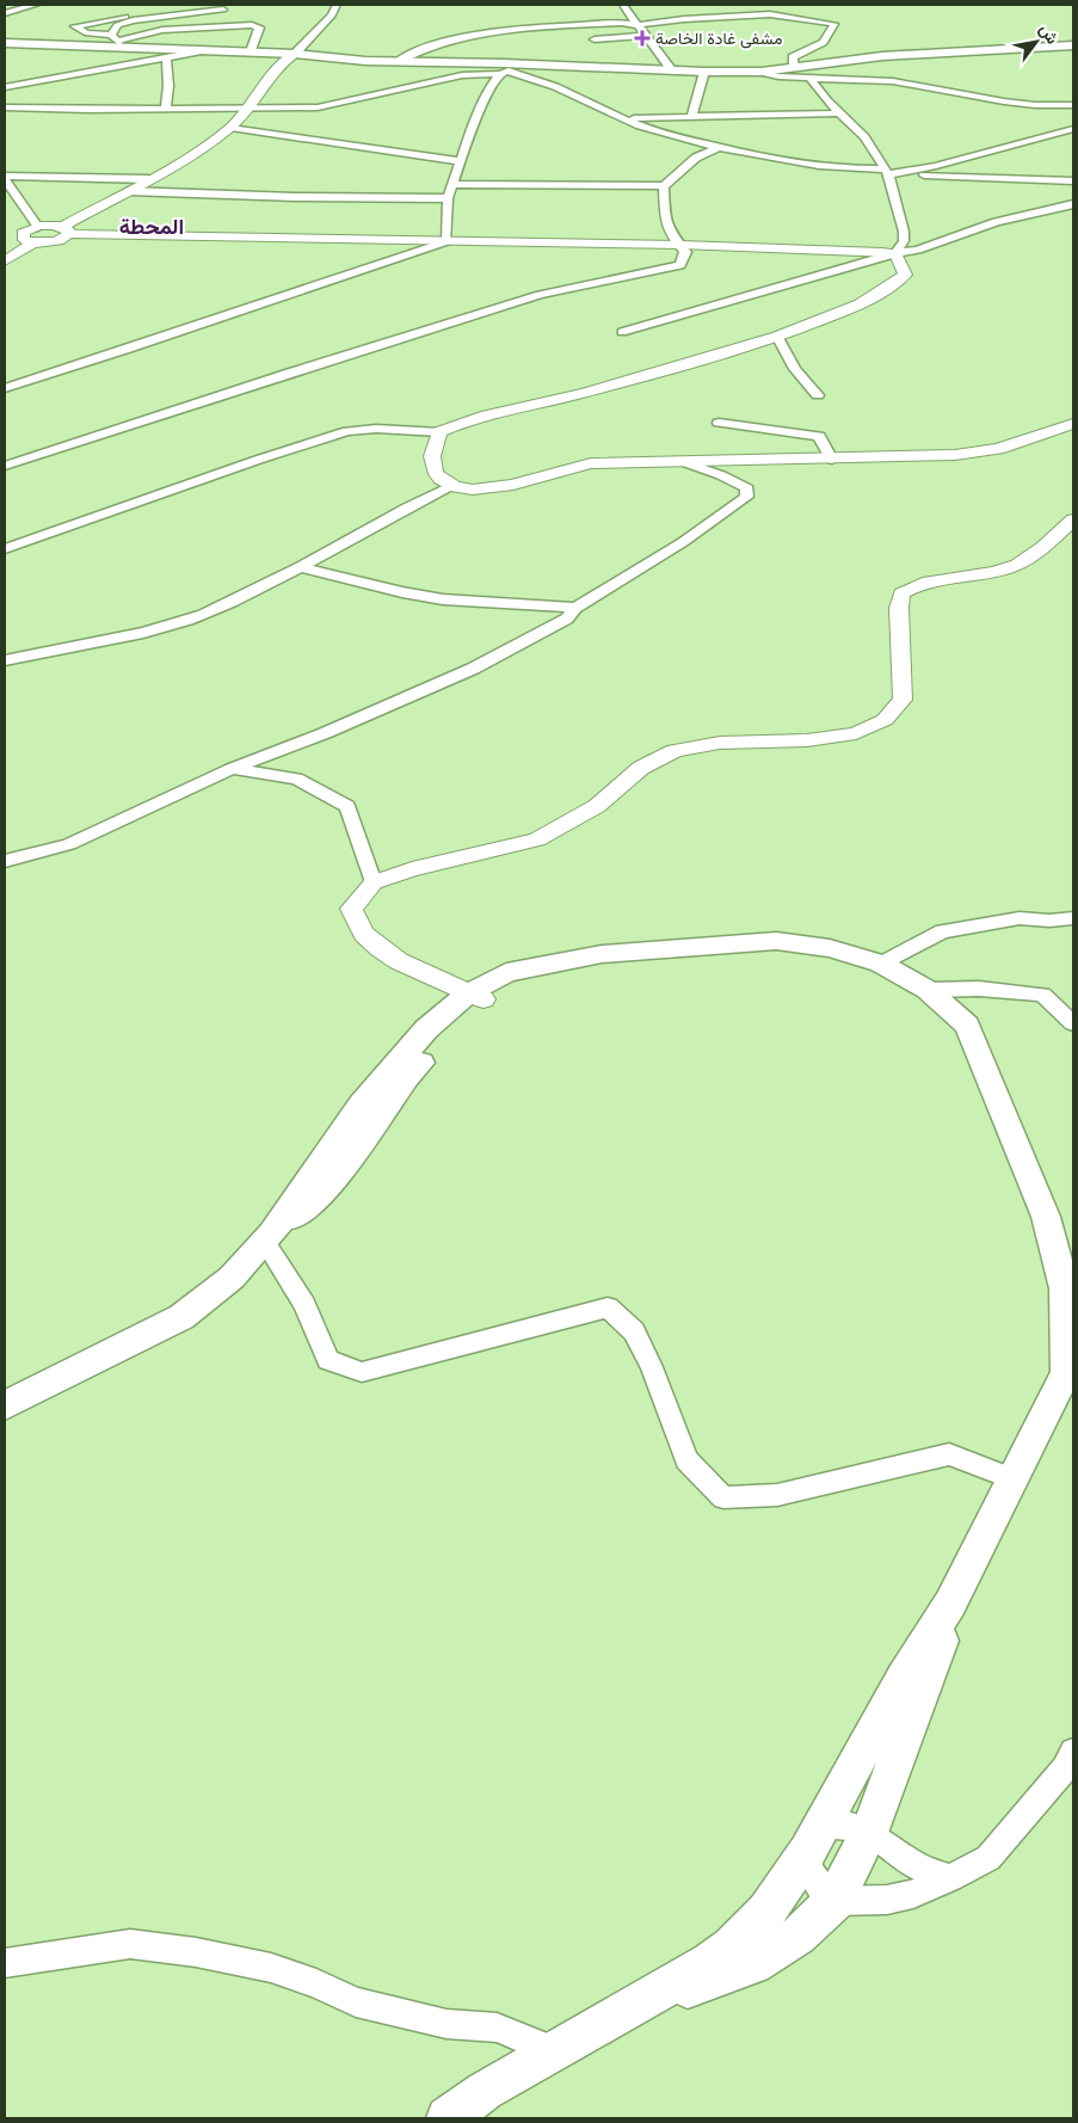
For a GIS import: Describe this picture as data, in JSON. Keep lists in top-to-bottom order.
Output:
{
  "districts": ["المحطة"],
  "places": {
    "health": ["مشفى غادة الخاصة"]
  },
  "north": "top right"
}
